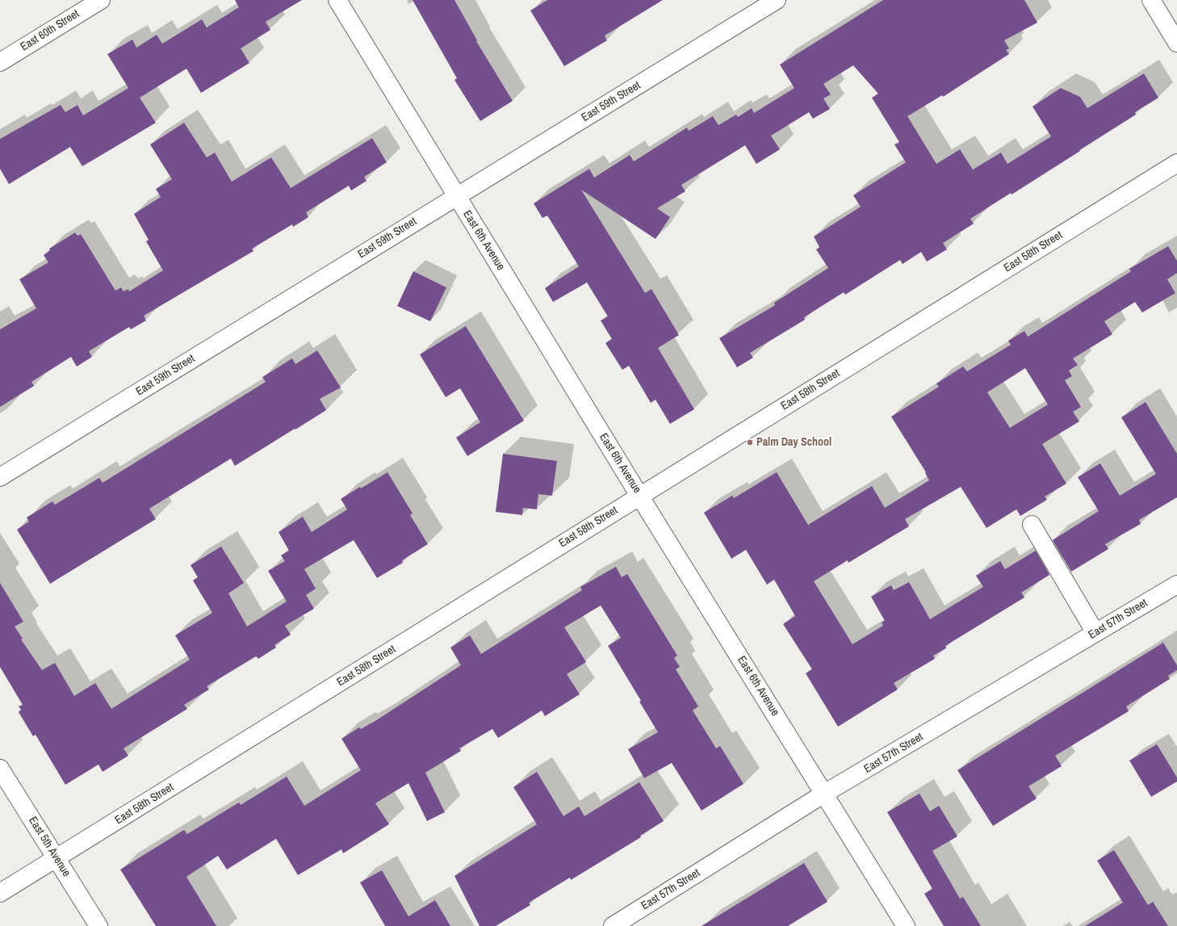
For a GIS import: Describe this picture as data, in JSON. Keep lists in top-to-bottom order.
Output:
{
  "streets": {
    "street": [
      "East 60th Street",
      "East 59th Street",
      "East 6th Avenue",
      "East 58th Street",
      "East 57th Street",
      "East 5th Avenue"
    ]
  },
  "crossings": [
    ["East 59th Street", "East 6th Avenue"],
    ["East 6th Avenue", "East 58th Street"],
    ["East 6th Avenue", "East 57th Street"],
    ["East 58th Street", "East 5th Avenue"]
  ],
  "places": ["Palm Day School"]
}
